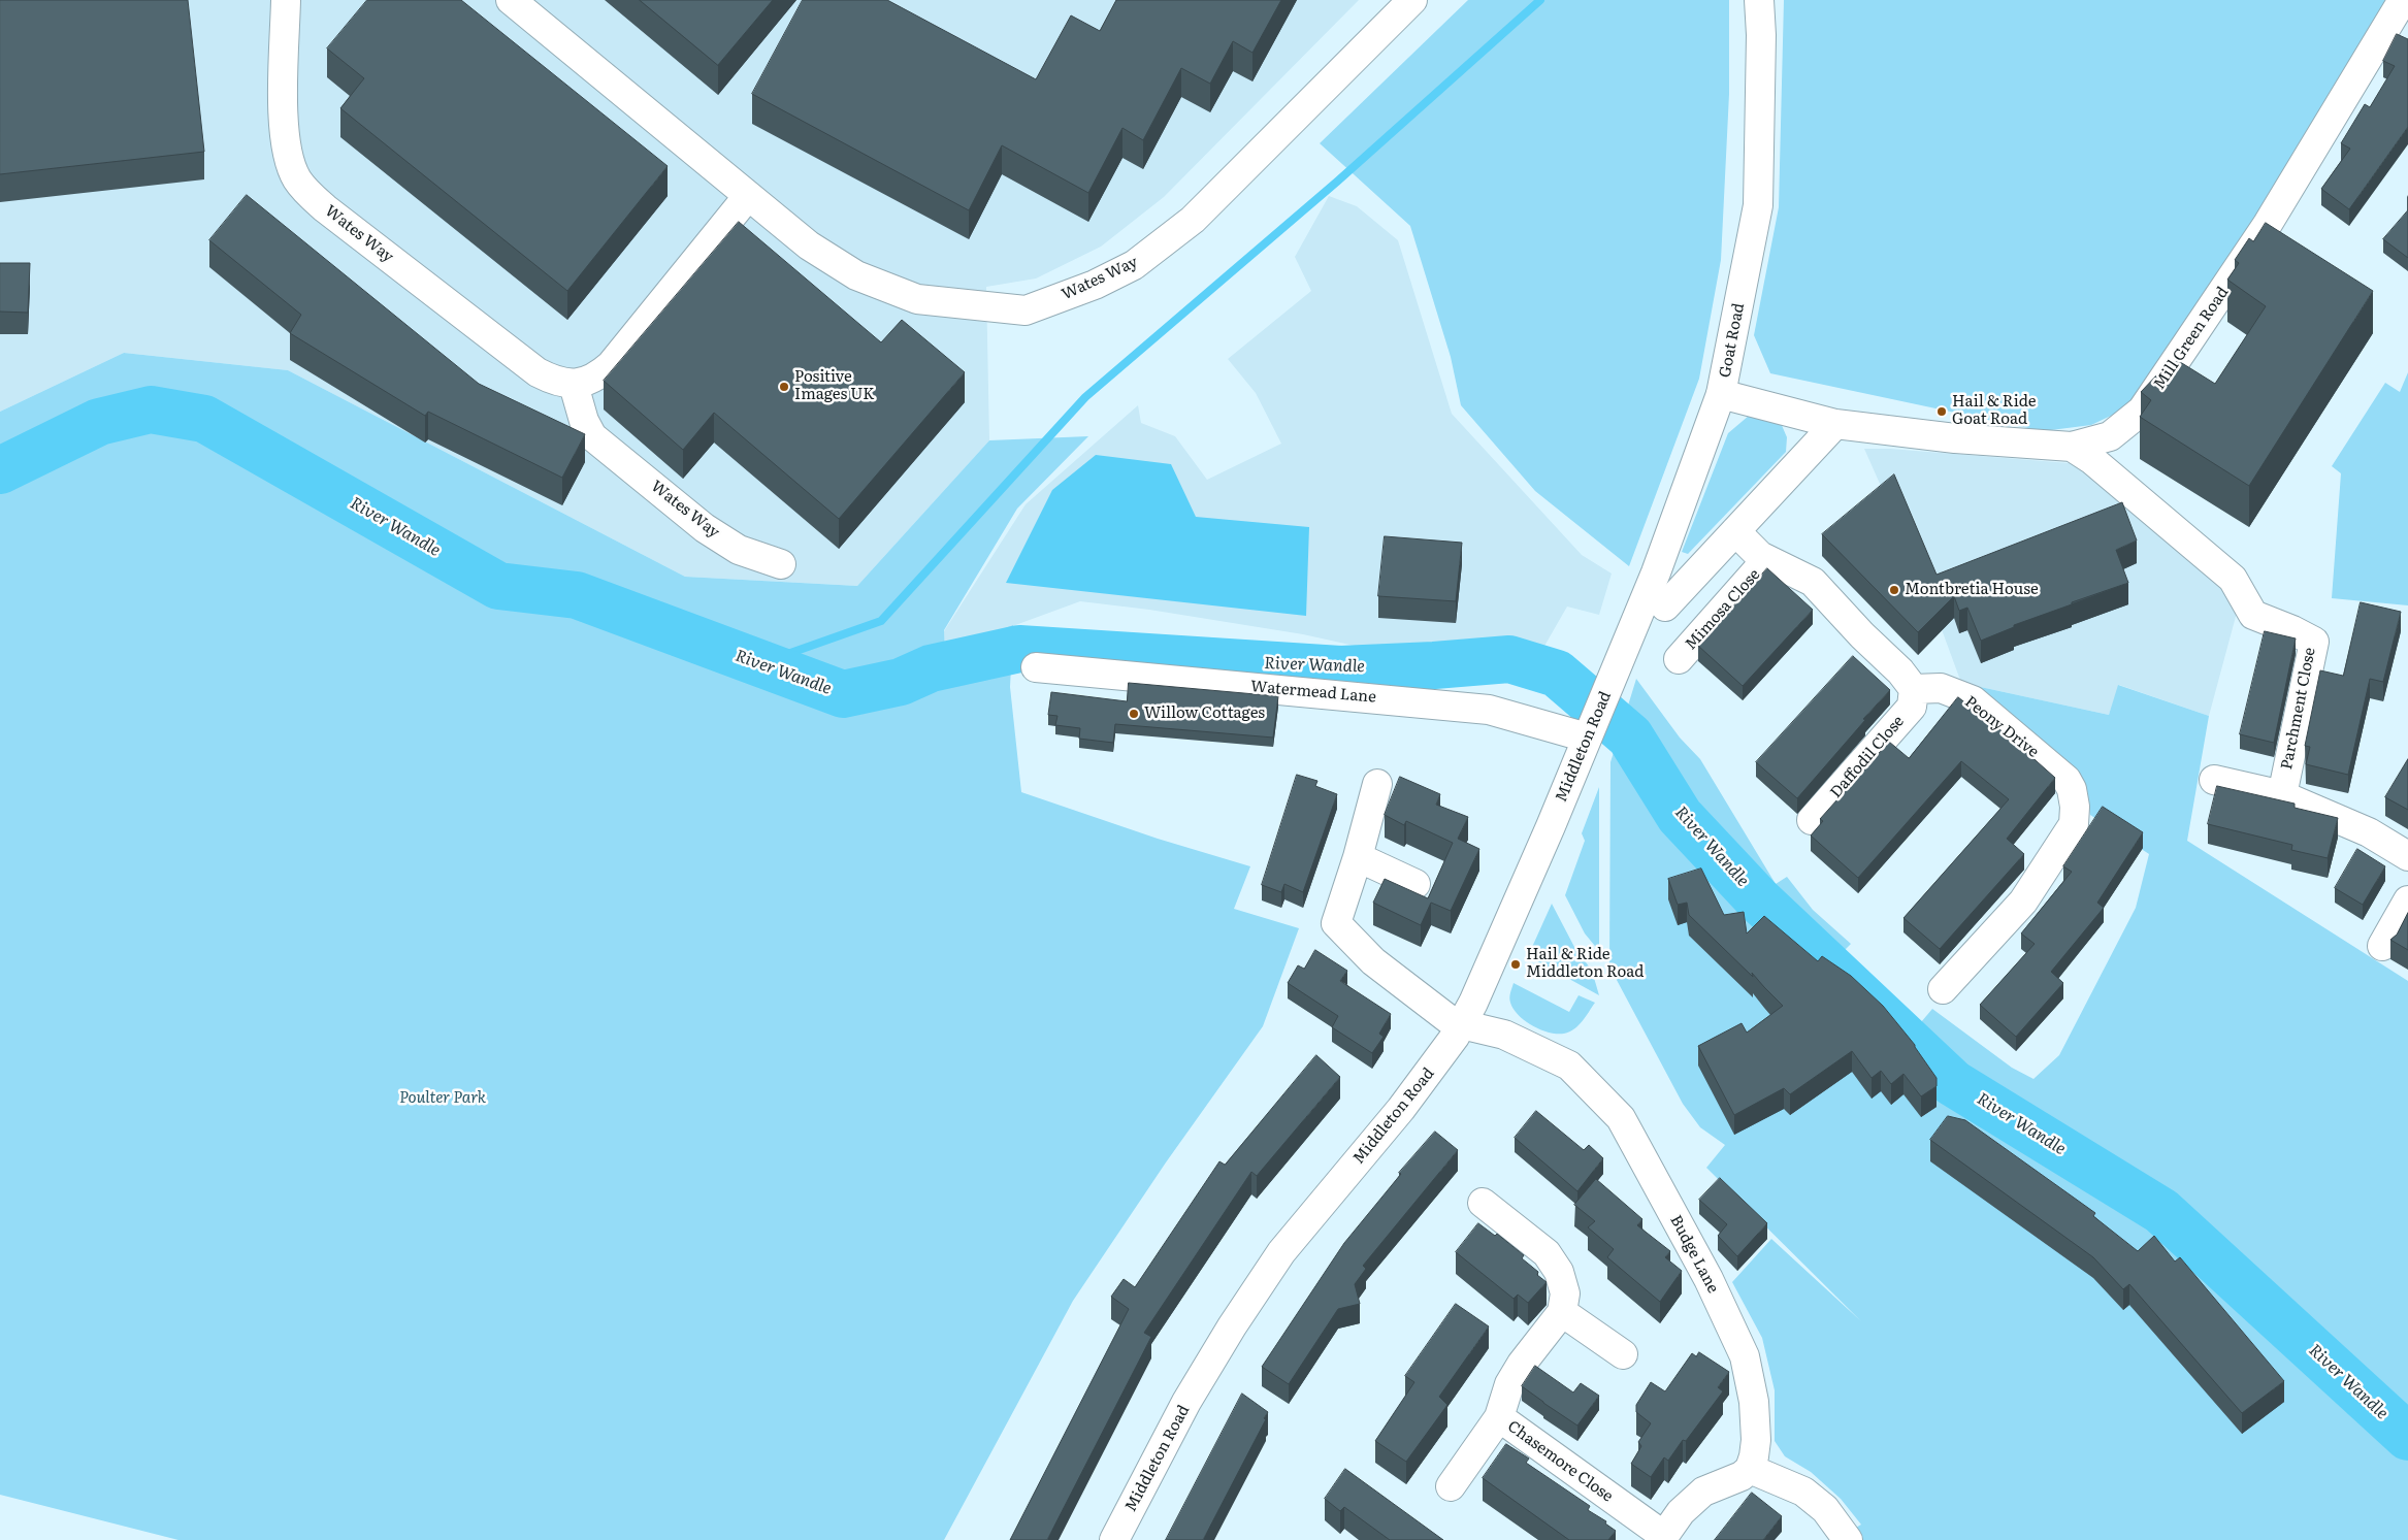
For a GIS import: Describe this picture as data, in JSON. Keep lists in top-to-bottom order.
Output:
{
  "streets": {
    "street": [
      "Wates Way",
      "Mill Green Road",
      "Goat Road",
      "Mimosa Close",
      "Watermead Lane",
      "Parchment Close",
      "Peony Drive",
      "Middleton Road",
      "Daffodil Close",
      "Budge Lane",
      "Chasemore Close"
    ]
  },
  "crossings": [
    ["Mill Green Road", "Goat Road"],
    ["Mill Green Road", "Parchment Close"],
    ["Goat Road", "Middleton Road"],
    ["Watermead Lane", "Middleton Road"],
    ["Peony Drive", "Daffodil Close"],
    ["Middleton Road", "Budge Lane"]
  ],
  "water": ["River Wandle"],
  "parks": ["Poulter Park"],
  "places": [
    "Positive Images UK",
    "Hail & Ride Goat Road",
    "Montbretia House",
    "Willow Cottages",
    "Hail & Ride Middleton Road"
  ]
}
